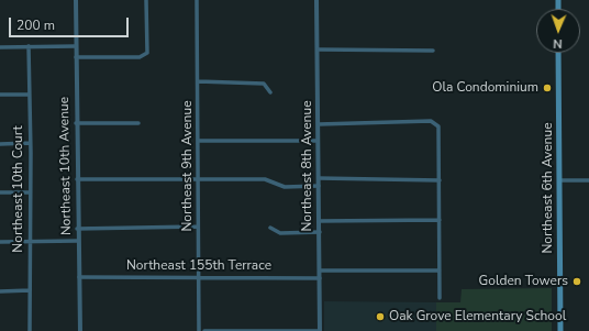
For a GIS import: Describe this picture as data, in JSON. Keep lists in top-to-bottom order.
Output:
{
  "streets": {
    "main road": ["Northeast 6th Avenue"],
    "street": [
      "Northeast 10th Avenue",
      "Northeast 9th Avenue",
      "Northeast 8th Avenue",
      "Northeast 10th Court",
      "Northeast 155th Terrace"
    ]
  },
  "crossings": [
    ["Northeast 10th Avenue", "Northeast 155th Terrace"],
    ["Northeast 9th Avenue", "Northeast 155th Terrace"],
    ["Northeast 8th Avenue", "Northeast 155th Terrace"]
  ],
  "places": ["Ola Condominium", "Golden Towers", "Oak Grove Elementary School"],
  "scale_bar": "200 m",
  "north": "bottom"
}
